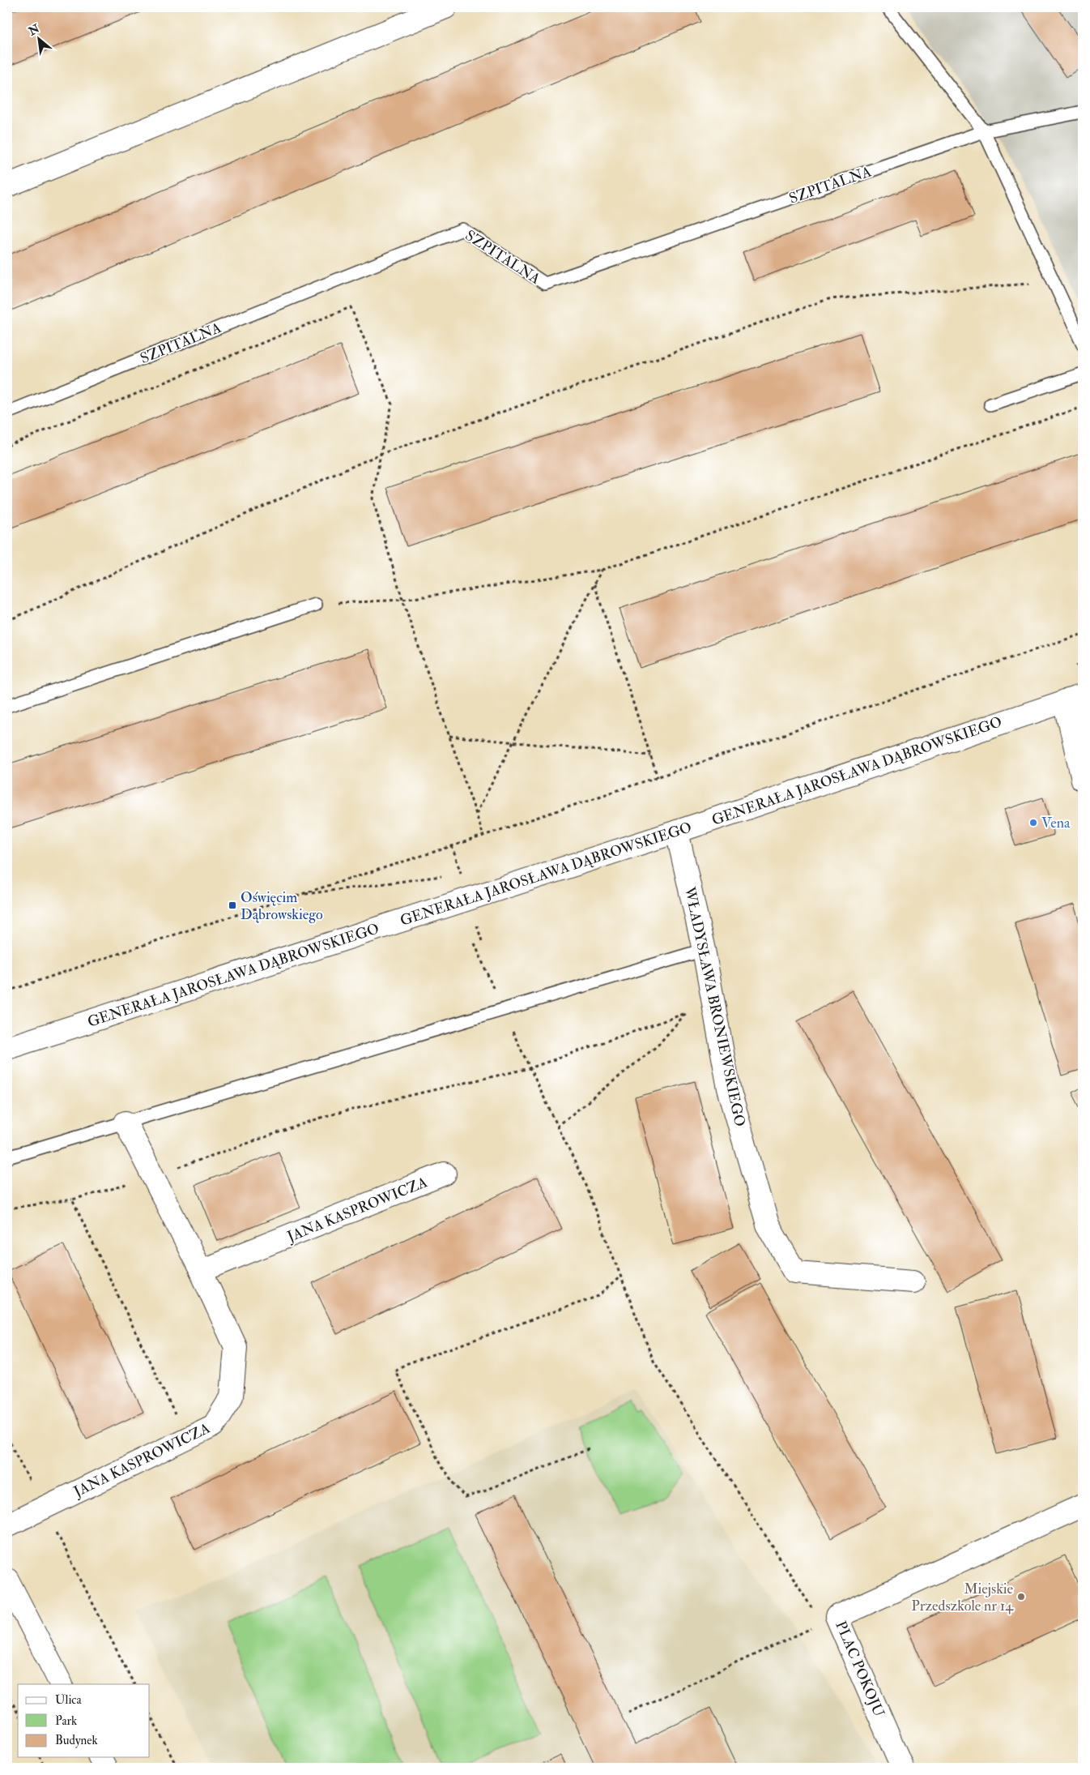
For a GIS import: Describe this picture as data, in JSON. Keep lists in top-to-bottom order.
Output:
{
  "streets": {
    "street": [
      "GENERAŁA JAROSŁAWA DĄBROWSKIEGO",
      "WŁADYSŁAWA BRONIEWSKIEGO",
      "JANA KASPROWICZA",
      "PLAC POKOJU"
    ],
    "lane": ["SZPITALNA"]
  },
  "crossings": [
    ["GENERAŁA JAROSŁAWA DĄBROWSKIEGO", "WŁADYSŁAWA BRONIEWSKIEGO"]
  ],
  "places": {
    "other": ["Vena", "Miejskie Przedszkole nr 14"],
    "transit": ["Oświęcim Dąbrowskiego"]
  },
  "legend": ["Ulica", "Park", "Budynek"],
  "north": "top left"
}
